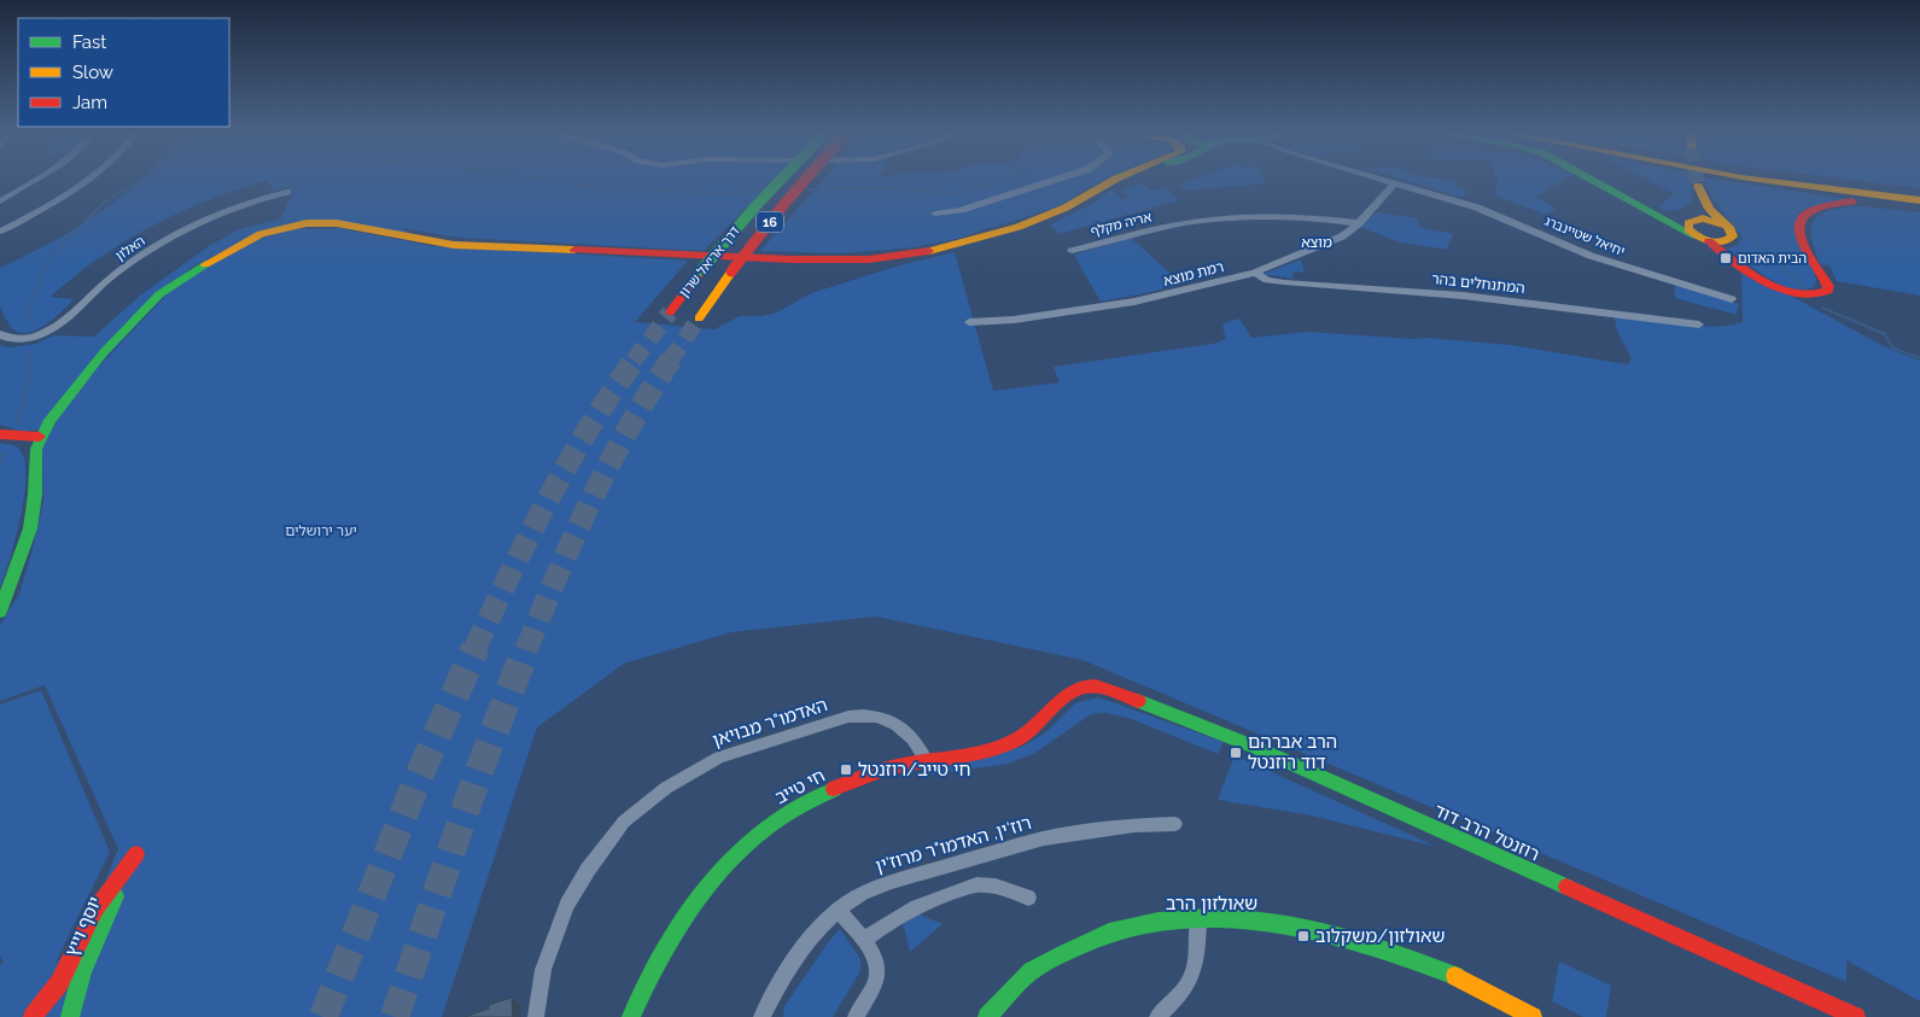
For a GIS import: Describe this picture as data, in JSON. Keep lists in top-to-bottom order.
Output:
{
  "streets": {
    "main road": [
      "16",
      "דרך אריאל שרון",
      "חי טייב",
      "רוזנטל הרב דוד",
      "שאולזון הרב",
      "יוסף וייץ"
    ],
    "street": [
      "אריה מקלף",
      "יחיאל שטיינברג",
      "האלון",
      "רמת מוצא",
      "המתנחלים בהר",
      "האדמו\"ר מבויאן",
      "רוז'ין, האדמו\"ר מרוז'ין"
    ]
  },
  "crossings": [
    ["אריה מקלף", "רמת מוצא"],
    ["יחיאל שטיינברג", "רמת מוצא"],
    ["רמת מוצא", "המתנחלים בהר"],
    ["האדמו\"ר מבויאן", "חי טייב"],
    ["חי טייב", "רוזנטל הרב דוד"]
  ],
  "districts": ["מוצא"],
  "parks": ["יער ירושלים"],
  "places": {
    "transit": [
      "הבית האדום",
      "הרב אברהם דוד רוזנטל",
      "חי טייב/רוזנטל",
      "שאולזון/משקלוב"
    ]
  },
  "legend": ["Fast", "Slow", "Jam"]
}
